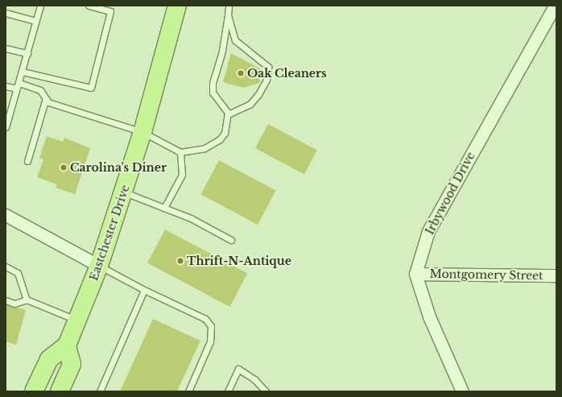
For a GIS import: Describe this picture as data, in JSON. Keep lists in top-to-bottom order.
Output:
{
  "streets": {
    "main road": ["Eastchester Drive"],
    "street": ["Irbywood Drive", "Montgomery Street"]
  },
  "crossings": [
    ["Irbywood Drive", "Montgomery Street"]
  ],
  "places": ["Oak Cleaners", "Carolina's Diner", "Thrift-N-Antique"]
}
